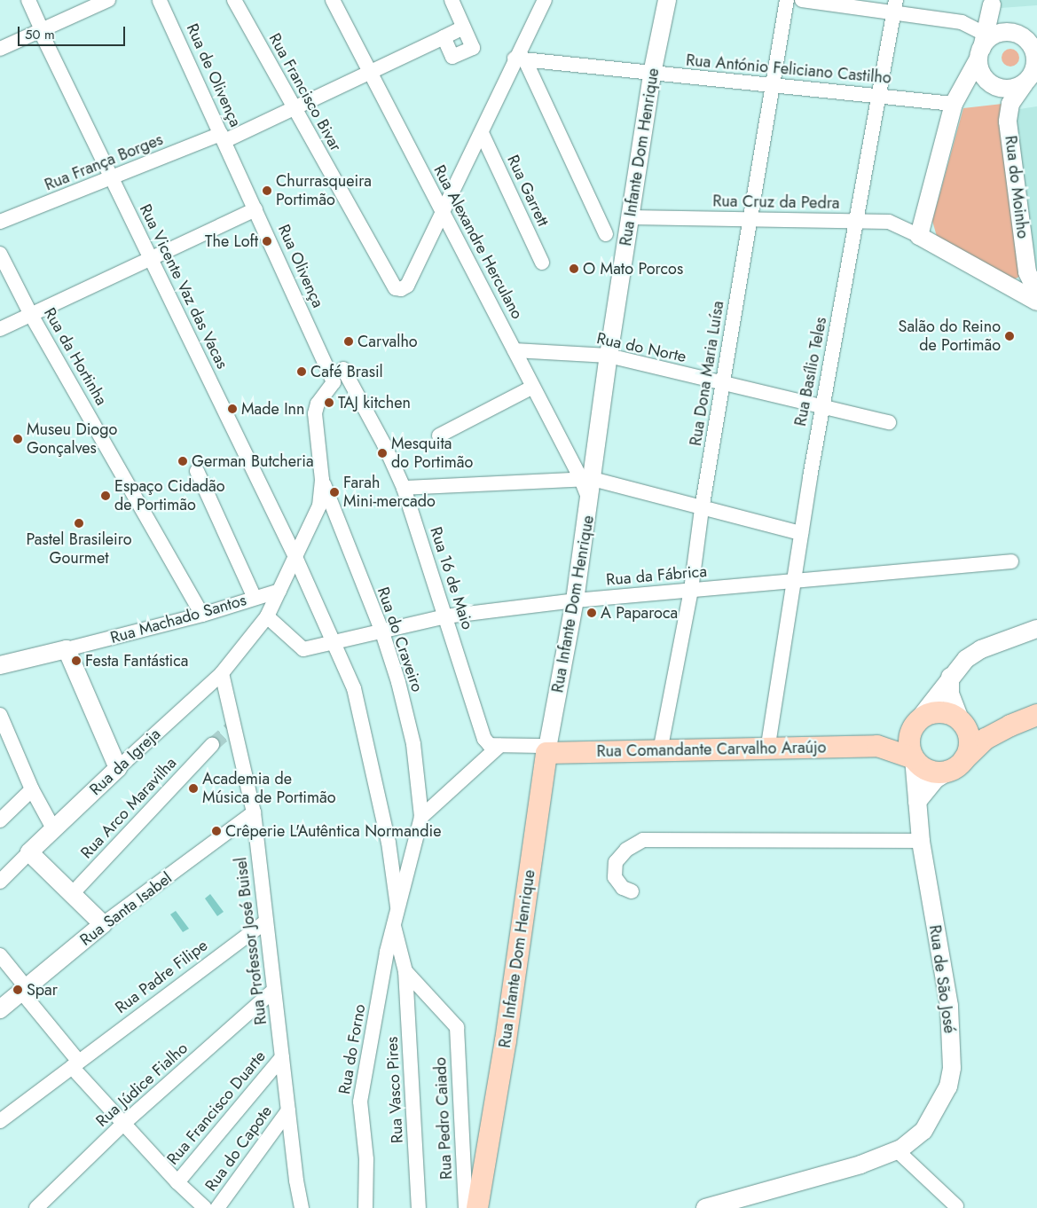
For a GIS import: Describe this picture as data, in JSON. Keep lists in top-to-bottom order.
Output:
{
  "streets": {
    "main road": ["Rua Infante Dom Henrique", "Rua Comandante Carvalho Araújo"],
    "street": [
      "Rua António Feliciano Castilho",
      "Rua de Olivença",
      "Rua Francisco Bivar",
      "Rua França Borges",
      "Rua do Moinho",
      "Rua Garrett",
      "Rua Cruz da Pedra",
      "Rua Alexandre Herculano",
      "Rua Olivença",
      "Rua Vicente Vaz das Vacas",
      "Rua do Norte",
      "Rua da Hortinha",
      "Rua Basílio Teles",
      "Rua Dona Maria Luísa",
      "Rua da Fábrica",
      "Rua 16 de Maio",
      "Rua Machado Santos",
      "Rua do Craveiro",
      "Rua da Igreja",
      "Rua Arco Maravilha",
      "Rua Santa Isabel",
      "Rua Professor José Buisel",
      "Rua Padre Filipe",
      "Rua de São José",
      "Rua do Forno",
      "Rua Júdice Fialho",
      "Rua Vasco Pires",
      "Rua Francisco Duarte",
      "Rua Pedro Caiado",
      "Rua do Capote"
    ]
  },
  "crossings": [
    ["Rua António Feliciano Castilho", "Rua Infante Dom Henrique"],
    ["Rua António Feliciano Castilho", "Rua Basílio Teles"],
    ["Rua António Feliciano Castilho", "Rua Dona Maria Luísa"],
    ["Rua de Olivença", "Rua França Borges"],
    ["Rua de Olivença", "Rua Olivença"],
    ["Rua Francisco Bivar", "Rua França Borges"],
    ["Rua Francisco Bivar", "Rua Alexandre Herculano"],
    ["Rua Infante Dom Henrique", "Rua Cruz da Pedra"],
    ["Rua Infante Dom Henrique", "Rua Alexandre Herculano"],
    ["Rua Infante Dom Henrique", "Rua do Norte"],
    ["Rua Infante Dom Henrique", "Rua da Fábrica"],
    ["Rua Infante Dom Henrique", "Rua Comandante Carvalho Araújo"],
    ["Rua França Borges", "Rua Alexandre Herculano"],
    ["Rua França Borges", "Rua Olivença"],
    ["Rua França Borges", "Rua Vicente Vaz das Vacas"],
    ["Rua Cruz da Pedra", "Rua Basílio Teles"],
    ["Rua Cruz da Pedra", "Rua Dona Maria Luísa"],
    ["Rua Alexandre Herculano", "Rua do Norte"],
    ["Rua Olivença", "Rua do Craveiro"],
    ["Rua Olivença", "Rua da Igreja"],
    ["Rua Vicente Vaz das Vacas", "Rua da Fábrica"],
    ["Rua Vicente Vaz das Vacas", "Rua da Igreja"],
    ["Rua Vicente Vaz das Vacas", "Rua do Forno"],
    ["Rua do Norte", "Rua Basílio Teles"],
    ["Rua do Norte", "Rua Dona Maria Luísa"],
    ["Rua da Hortinha", "Rua Machado Santos"],
    ["Rua Basílio Teles", "Rua da Fábrica"],
    ["Rua Basílio Teles", "Rua Comandante Carvalho Araújo"],
    ["Rua Dona Maria Luísa", "Rua da Fábrica"],
    ["Rua Dona Maria Luísa", "Rua Comandante Carvalho Araújo"],
    ["Rua da Fábrica", "Rua 16 de Maio"],
    ["Rua da Fábrica", "Rua do Craveiro"],
    ["Rua da Fábrica", "Rua da Igreja"],
    ["Rua Machado Santos", "Rua da Igreja"],
    ["Rua do Craveiro", "Rua da Igreja"],
    ["Rua do Craveiro", "Rua do Forno"],
    ["Rua da Igreja", "Rua Professor José Buisel"],
    ["Rua Santa Isabel", "Rua Professor José Buisel"],
    ["Rua Professor José Buisel", "Rua Padre Filipe"],
    ["Rua Professor José Buisel", "Rua Júdice Fialho"],
    ["Rua Professor José Buisel", "Rua Francisco Duarte"],
    ["Rua Professor José Buisel", "Rua do Capote"],
    ["Rua do Forno", "Rua Vasco Pires"],
    ["Rua Vasco Pires", "Rua Pedro Caiado"]
  ],
  "places": [
    "Churrasqueira Portimão",
    "The Loft",
    "O Mato Porcos",
    "Salão do Reino de Portimão",
    "Carvalho",
    "Café Brasil",
    "TAJ kitchen",
    "Made Inn",
    "Museu Diogo Gonçalves",
    "Mesquita do Portimão",
    "German Butcheria",
    "Farah Mini-mercado",
    "Espaço Cidadão de Portimão",
    "Pastel Brasileiro Gourmet",
    "A Paparoca",
    "Festa Fantástica",
    "Academia de Música de Portimão",
    "Crêperie L'Autêntica Normandie",
    "Spar"
  ],
  "scale_bar": "50 m"
}
